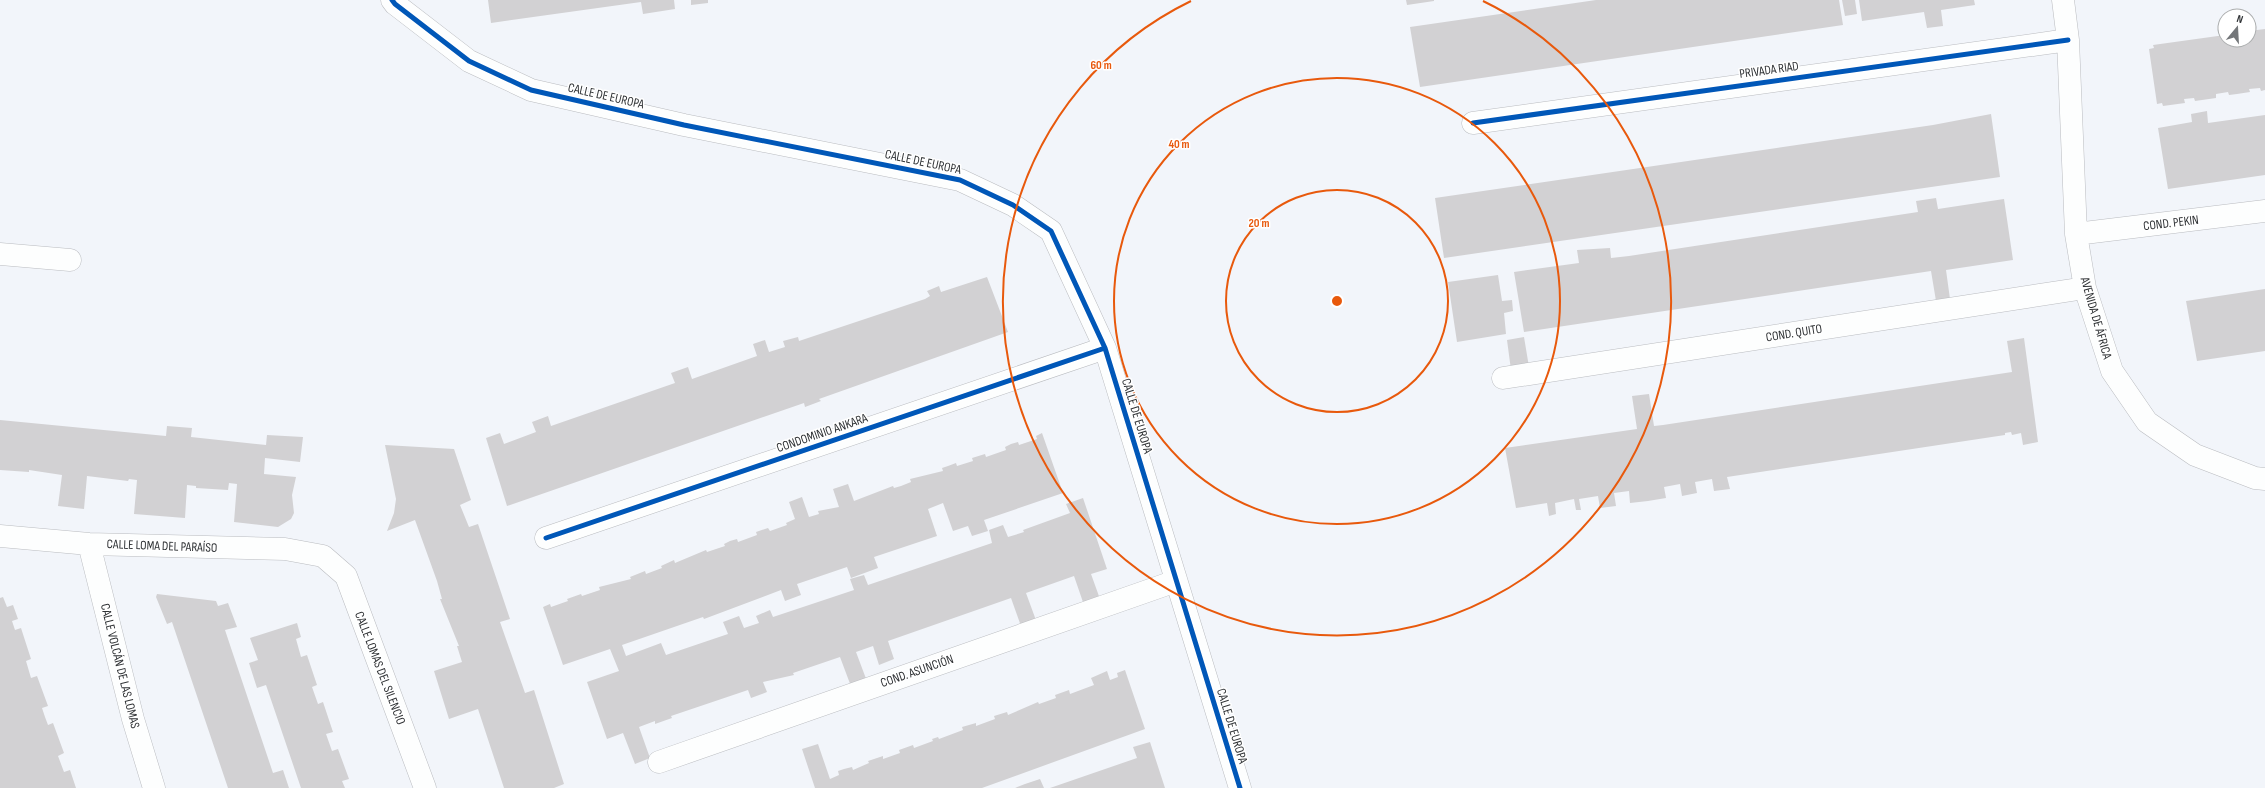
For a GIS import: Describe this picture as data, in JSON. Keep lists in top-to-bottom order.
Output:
{
  "streets": {
    "street": [
      "PRIVADA RIAD",
      "CALLE DE EUROPA",
      "COND. PEKIN",
      "AVENIDA DE ÁFRICA",
      "COND. QUITO",
      "CONDOMINIO ANKARA",
      "CALLE LOMA DEL PARAÍSO",
      "CALLE VOLCÁN DE LAS LOMAS",
      "CALLE LOMAS DEL SILENCIO",
      "COND. ASUNCIÓN"
    ]
  },
  "crossings": [
    ["PRIVADA RIAD", "AVENIDA DE ÁFRICA"],
    ["CALLE DE EUROPA", "CONDOMINIO ANKARA"],
    ["CALLE DE EUROPA", "COND. ASUNCIÓN"],
    ["COND. PEKIN", "AVENIDA DE ÁFRICA"],
    ["AVENIDA DE ÁFRICA", "COND. QUITO"],
    ["CALLE LOMA DEL PARAÍSO", "CALLE VOLCÁN DE LAS LOMAS"],
    ["CALLE LOMA DEL PARAÍSO", "CALLE LOMAS DEL SILENCIO"]
  ],
  "north": "top",
  "rings": ["60 m", "40 m", "20 m"]
}
